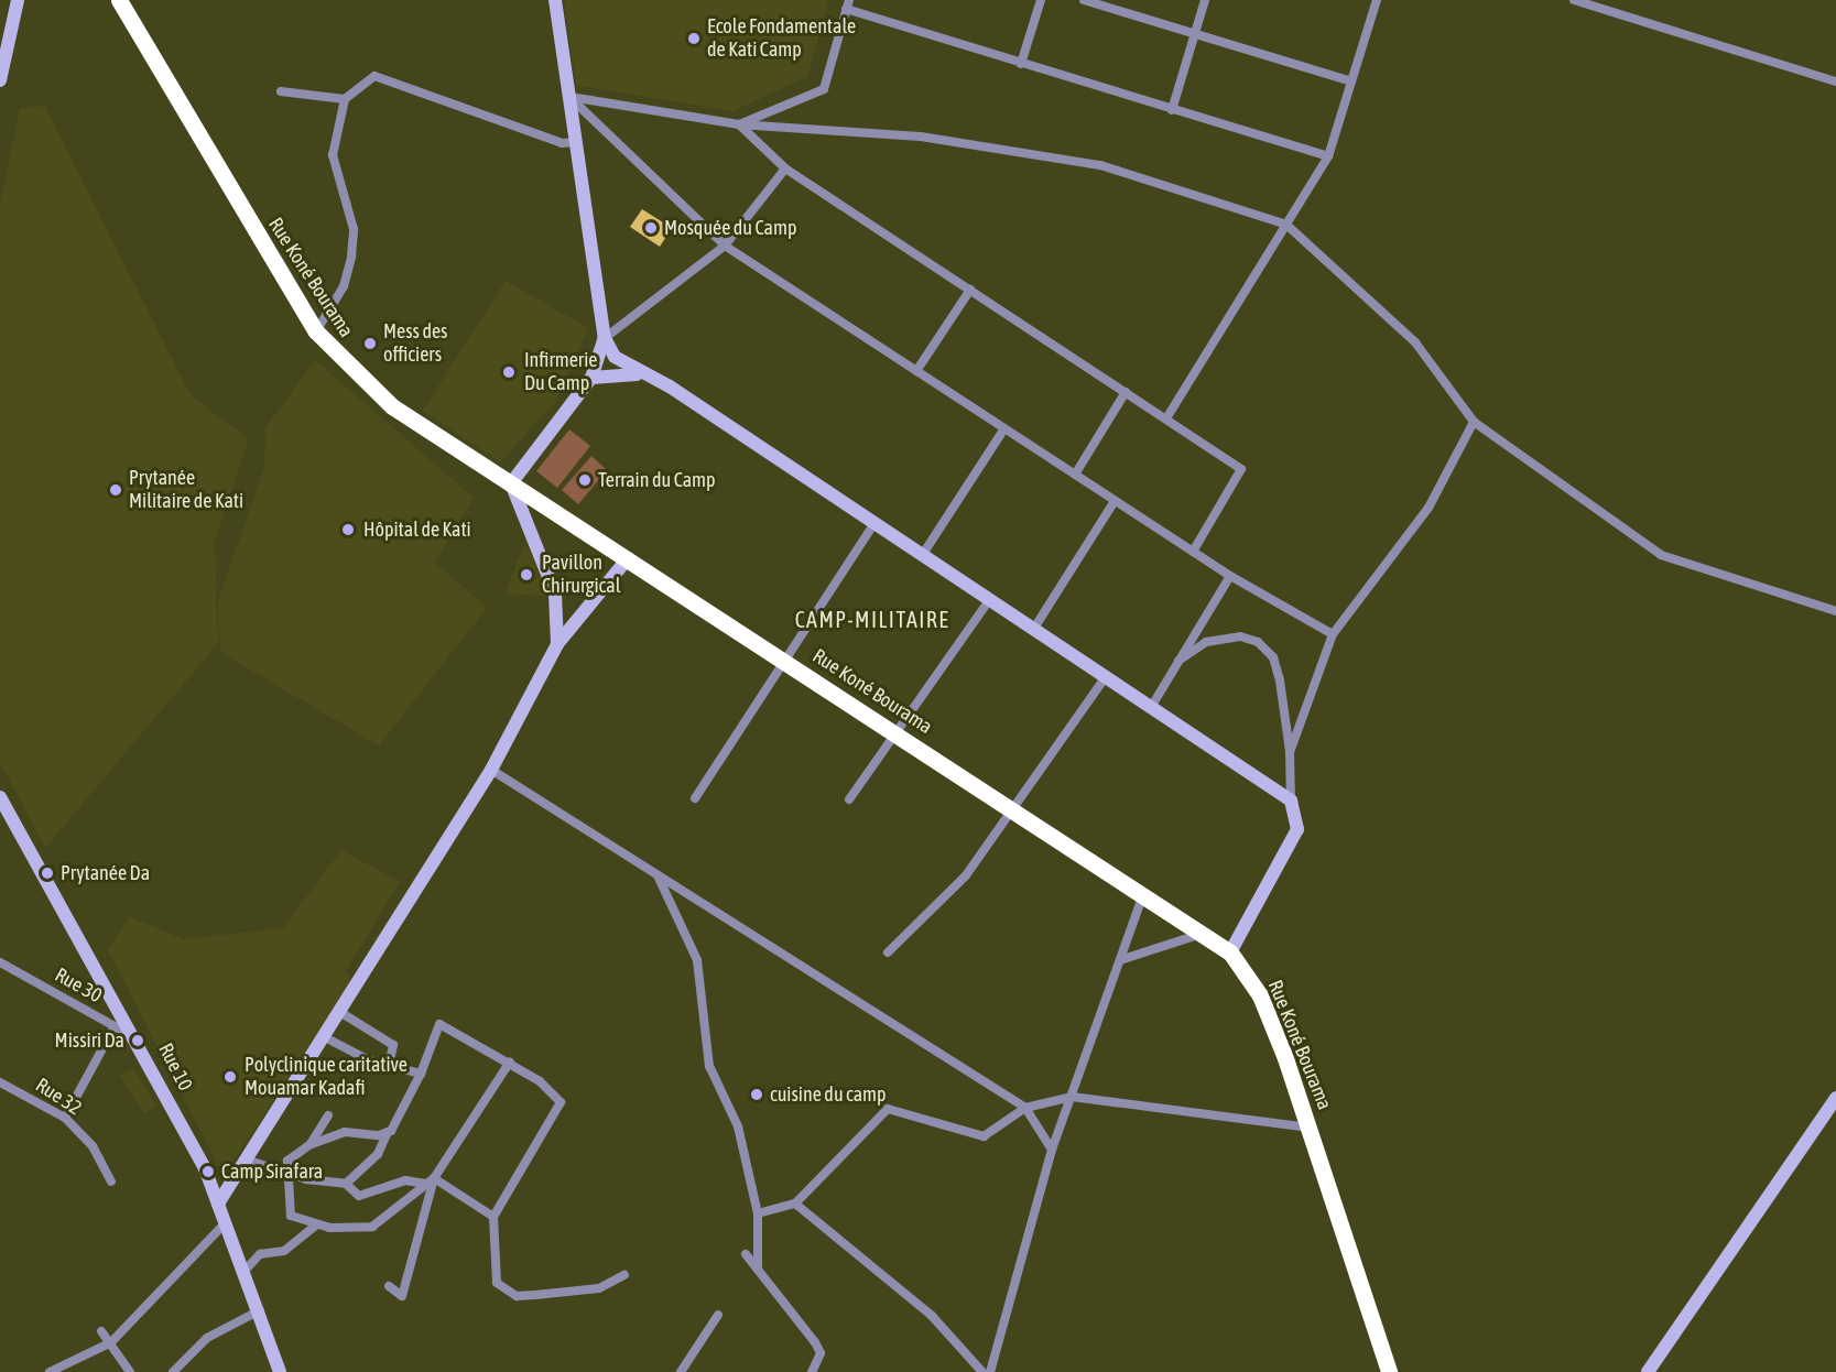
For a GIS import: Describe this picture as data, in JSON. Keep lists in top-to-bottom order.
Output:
{
  "streets": {
    "highway": ["Rue Koné Bourama"],
    "street": ["Rue 30", "Rue 10", "Rue 32"]
  },
  "crossings": [
    ["Rue 30", "Rue 10"]
  ],
  "districts": ["CAMP-MILITAIRE"],
  "places": [
    "Ecole Fondamentale de Kati Camp",
    "Mosquée du Camp",
    "Mess des officiers",
    "Infirmerie Du Camp",
    "Terrain du Camp",
    "Prytanée Militaire de Kati",
    "Hôpital de Kati",
    "Pavillon Chirurgical",
    "Prytanée Da",
    "Missiri Da",
    "Polyclinique caritative Mouamar Kadafi",
    "cuisine du camp",
    "Camp Sirafara"
  ]
}
